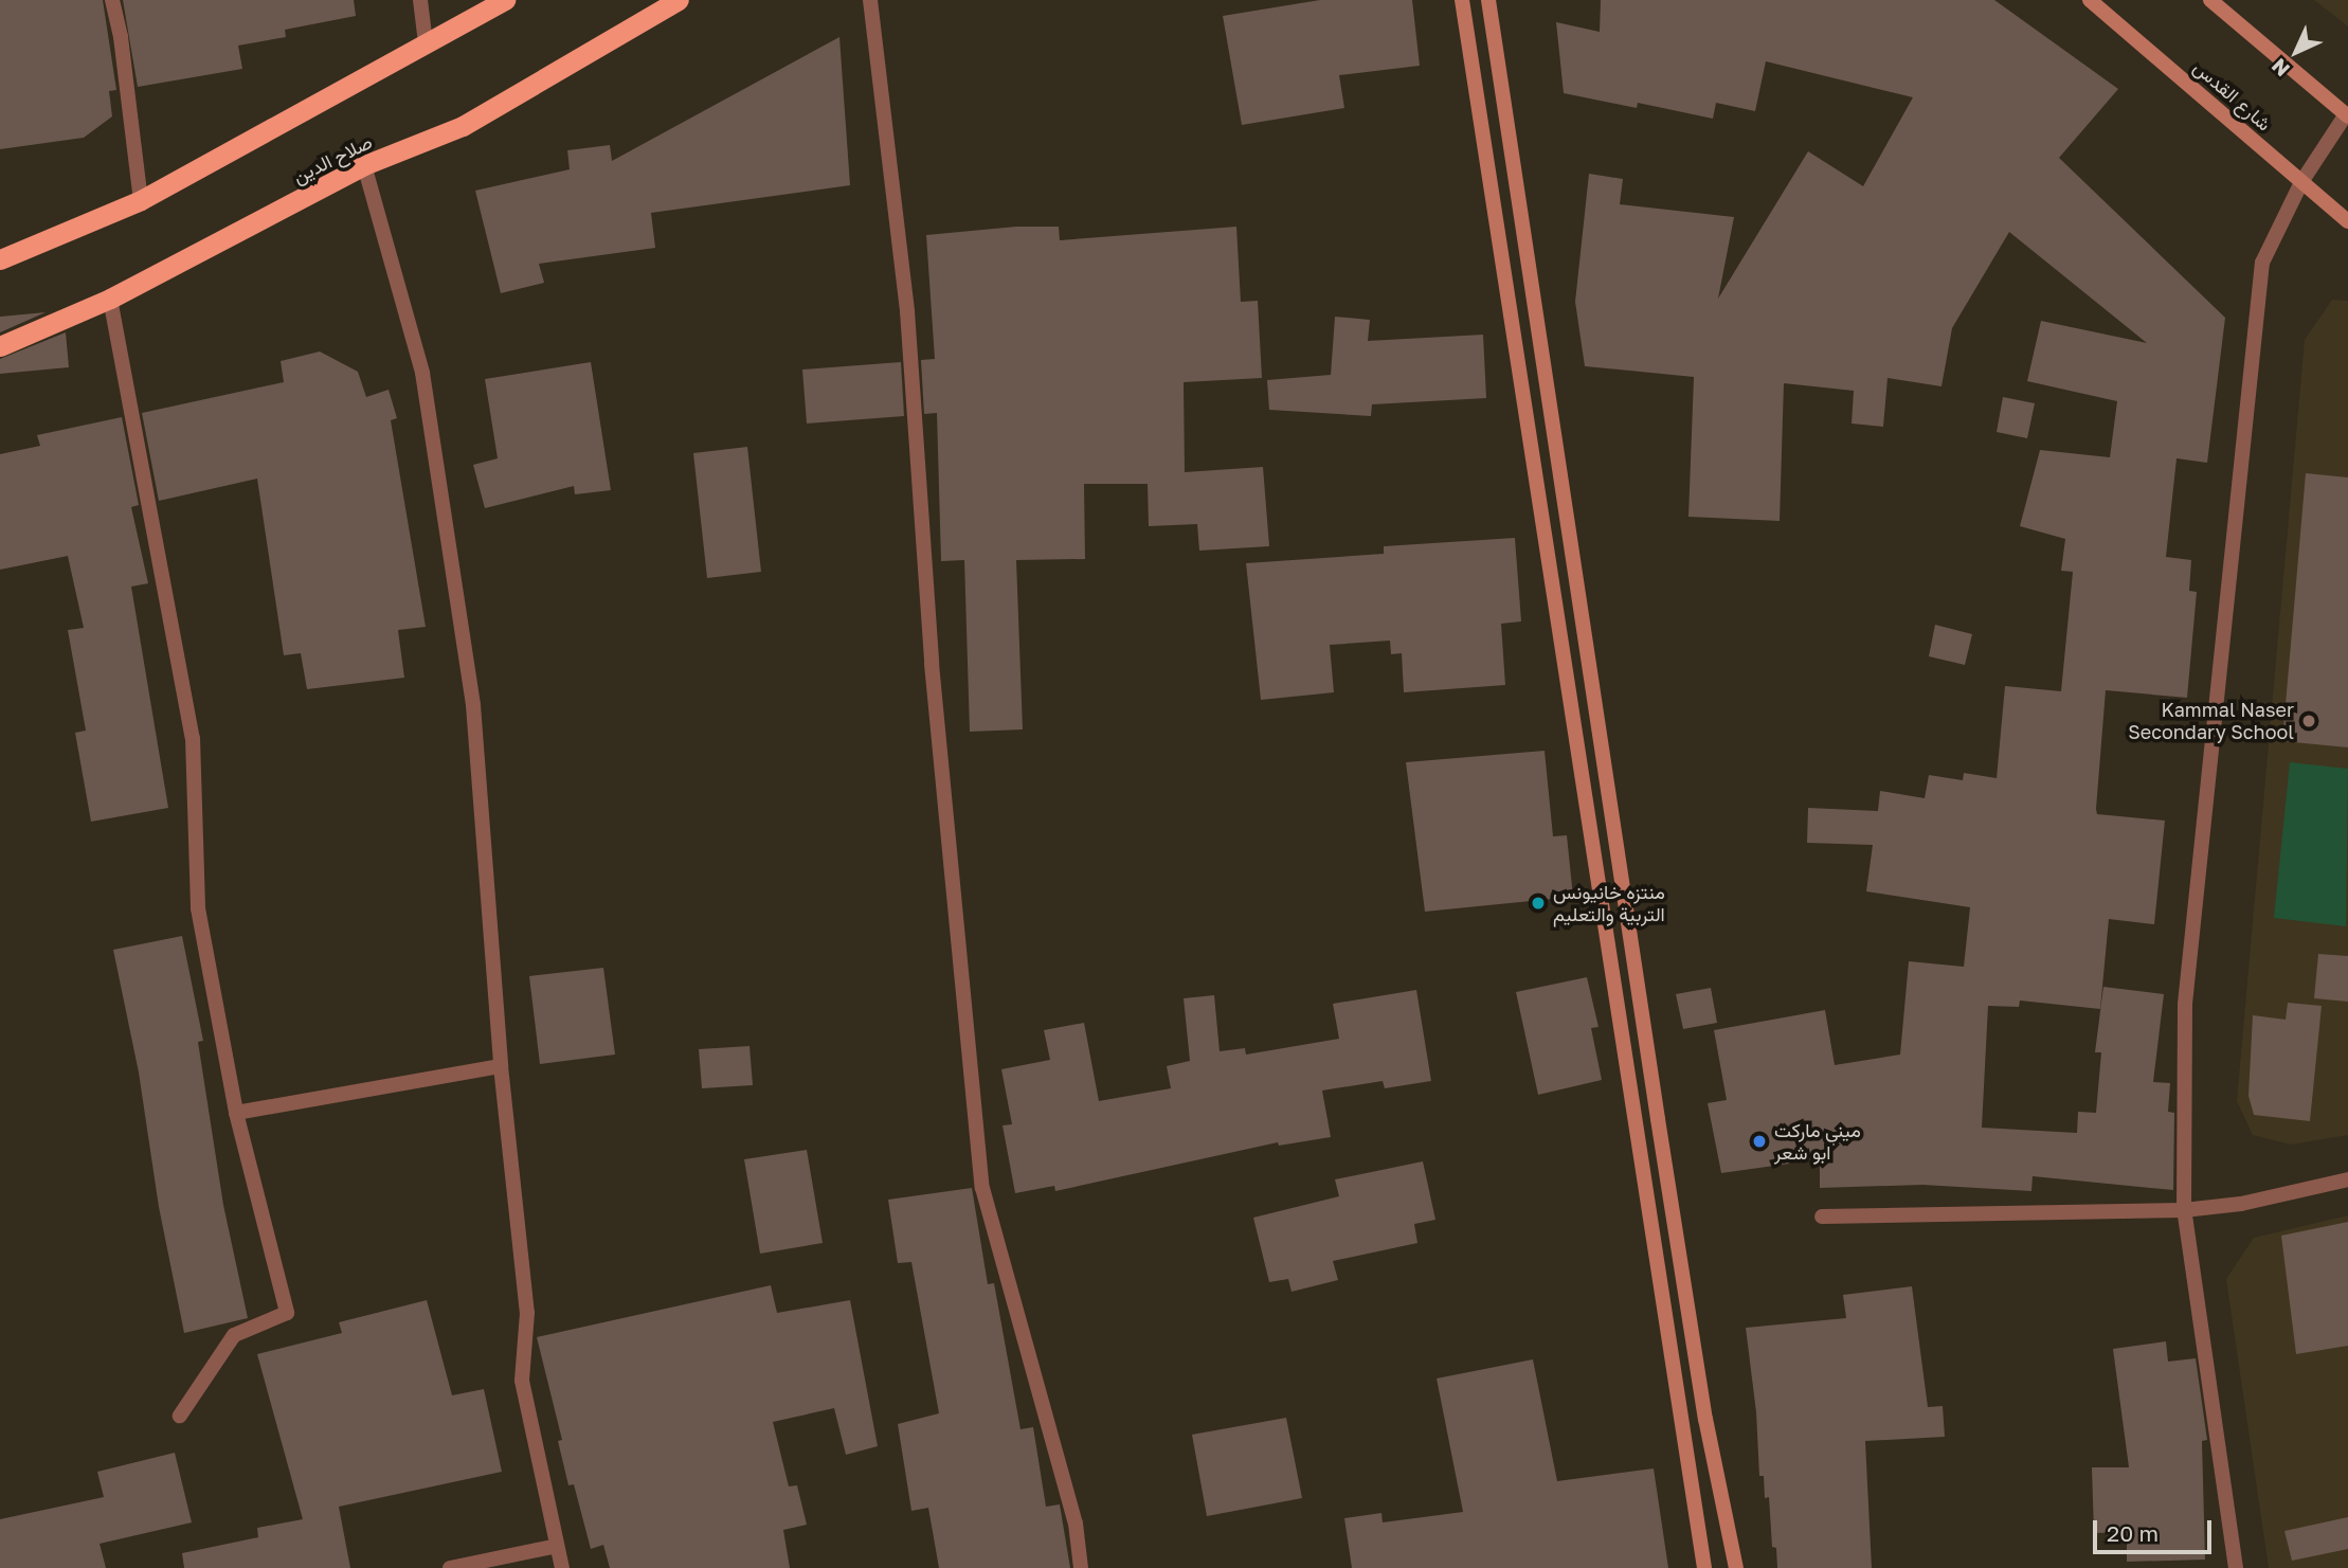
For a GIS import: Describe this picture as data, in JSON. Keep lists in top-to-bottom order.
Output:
{
  "streets": {
    "highway": ["صلاح الدين"],
    "main road": ["شارع القدس"]
  },
  "places": ["Kammal Naser Secondary School", "منتزه خانيونس التربية والتعليم", "ميني ماركت ابو شعر"],
  "scale_bar": "20 m",
  "north": "bottom left"
}
